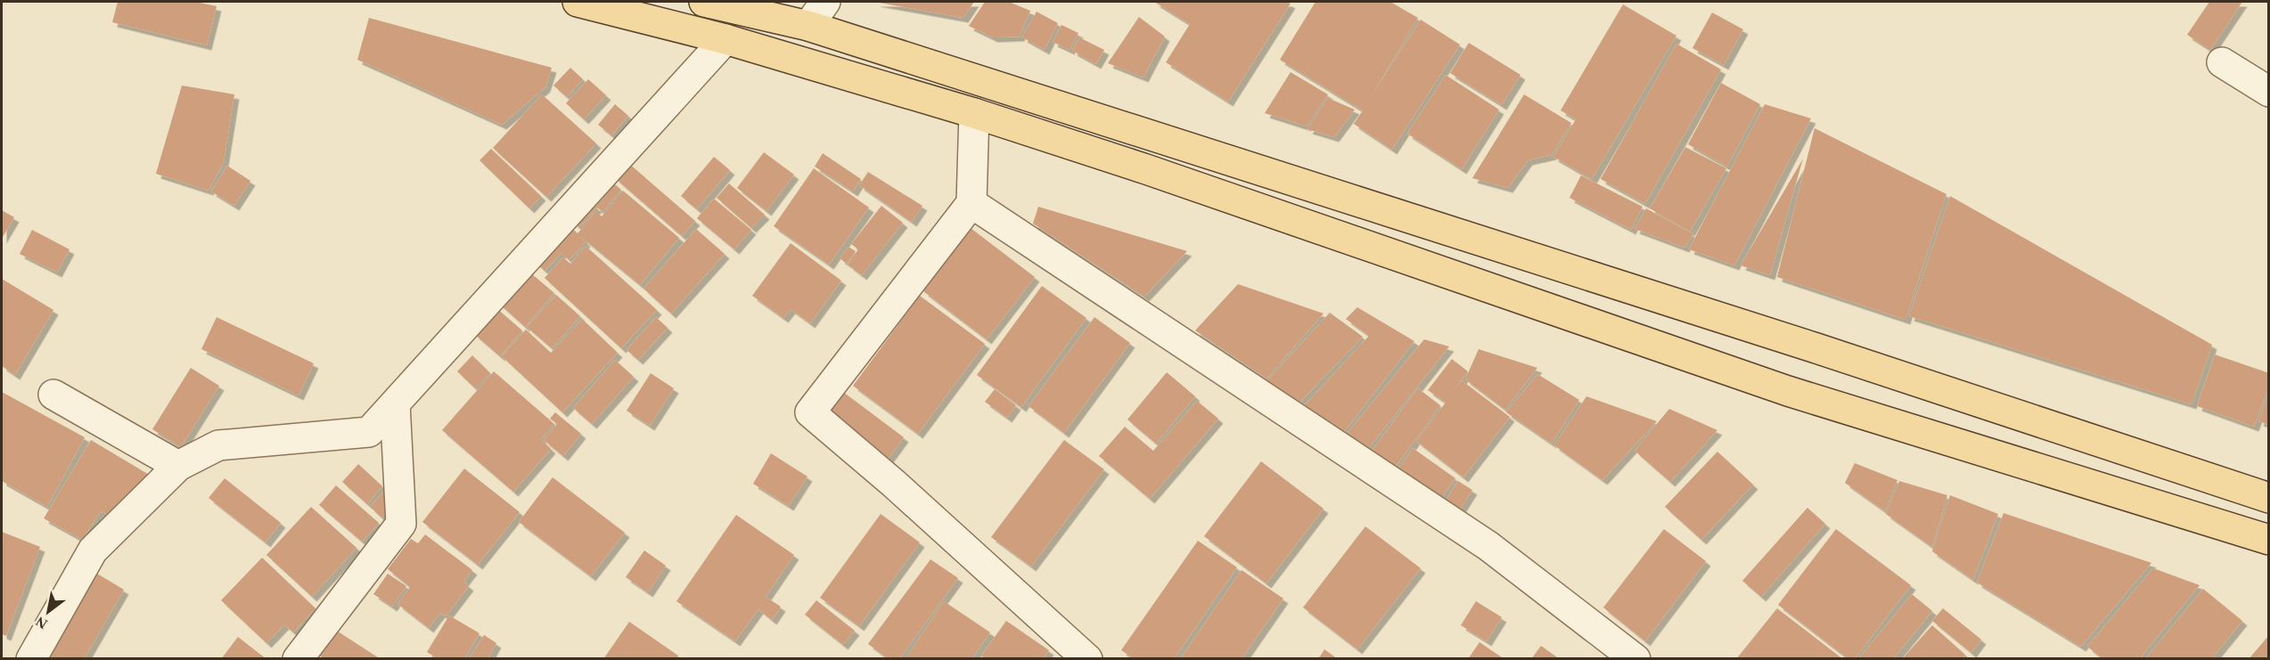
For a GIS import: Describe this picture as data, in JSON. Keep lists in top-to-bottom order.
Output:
{
  "north": "bottom left"
}
